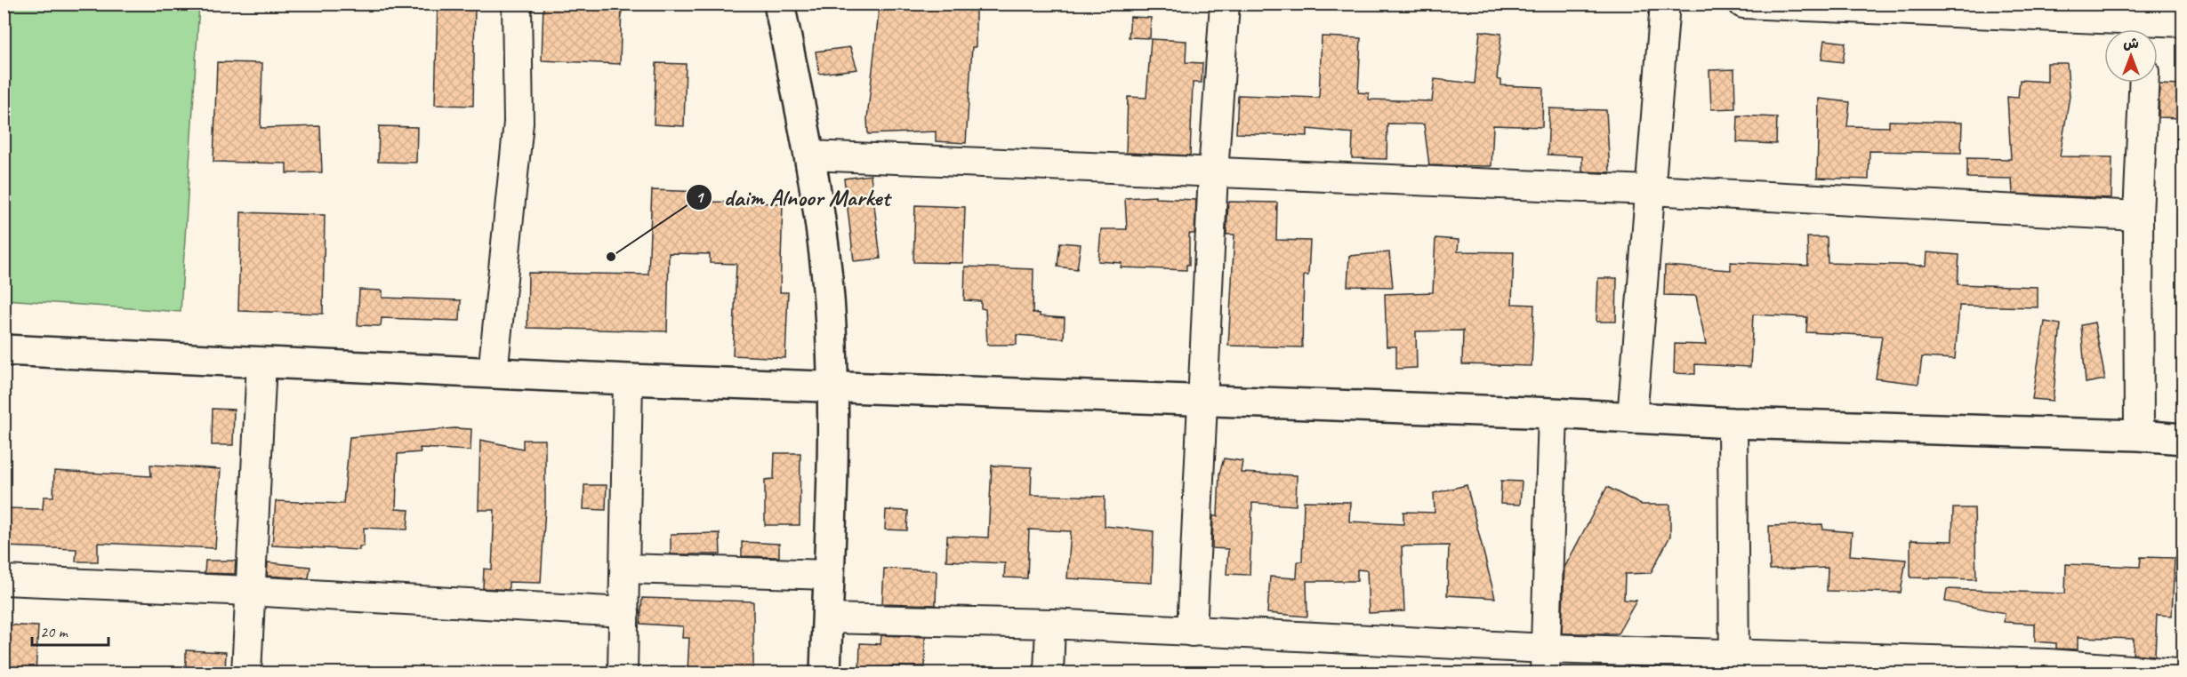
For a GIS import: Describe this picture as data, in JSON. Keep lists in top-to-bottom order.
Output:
{
  "places": ["daim Alnoor Market"],
  "scale_bar": "20 m",
  "north": "top"
}
